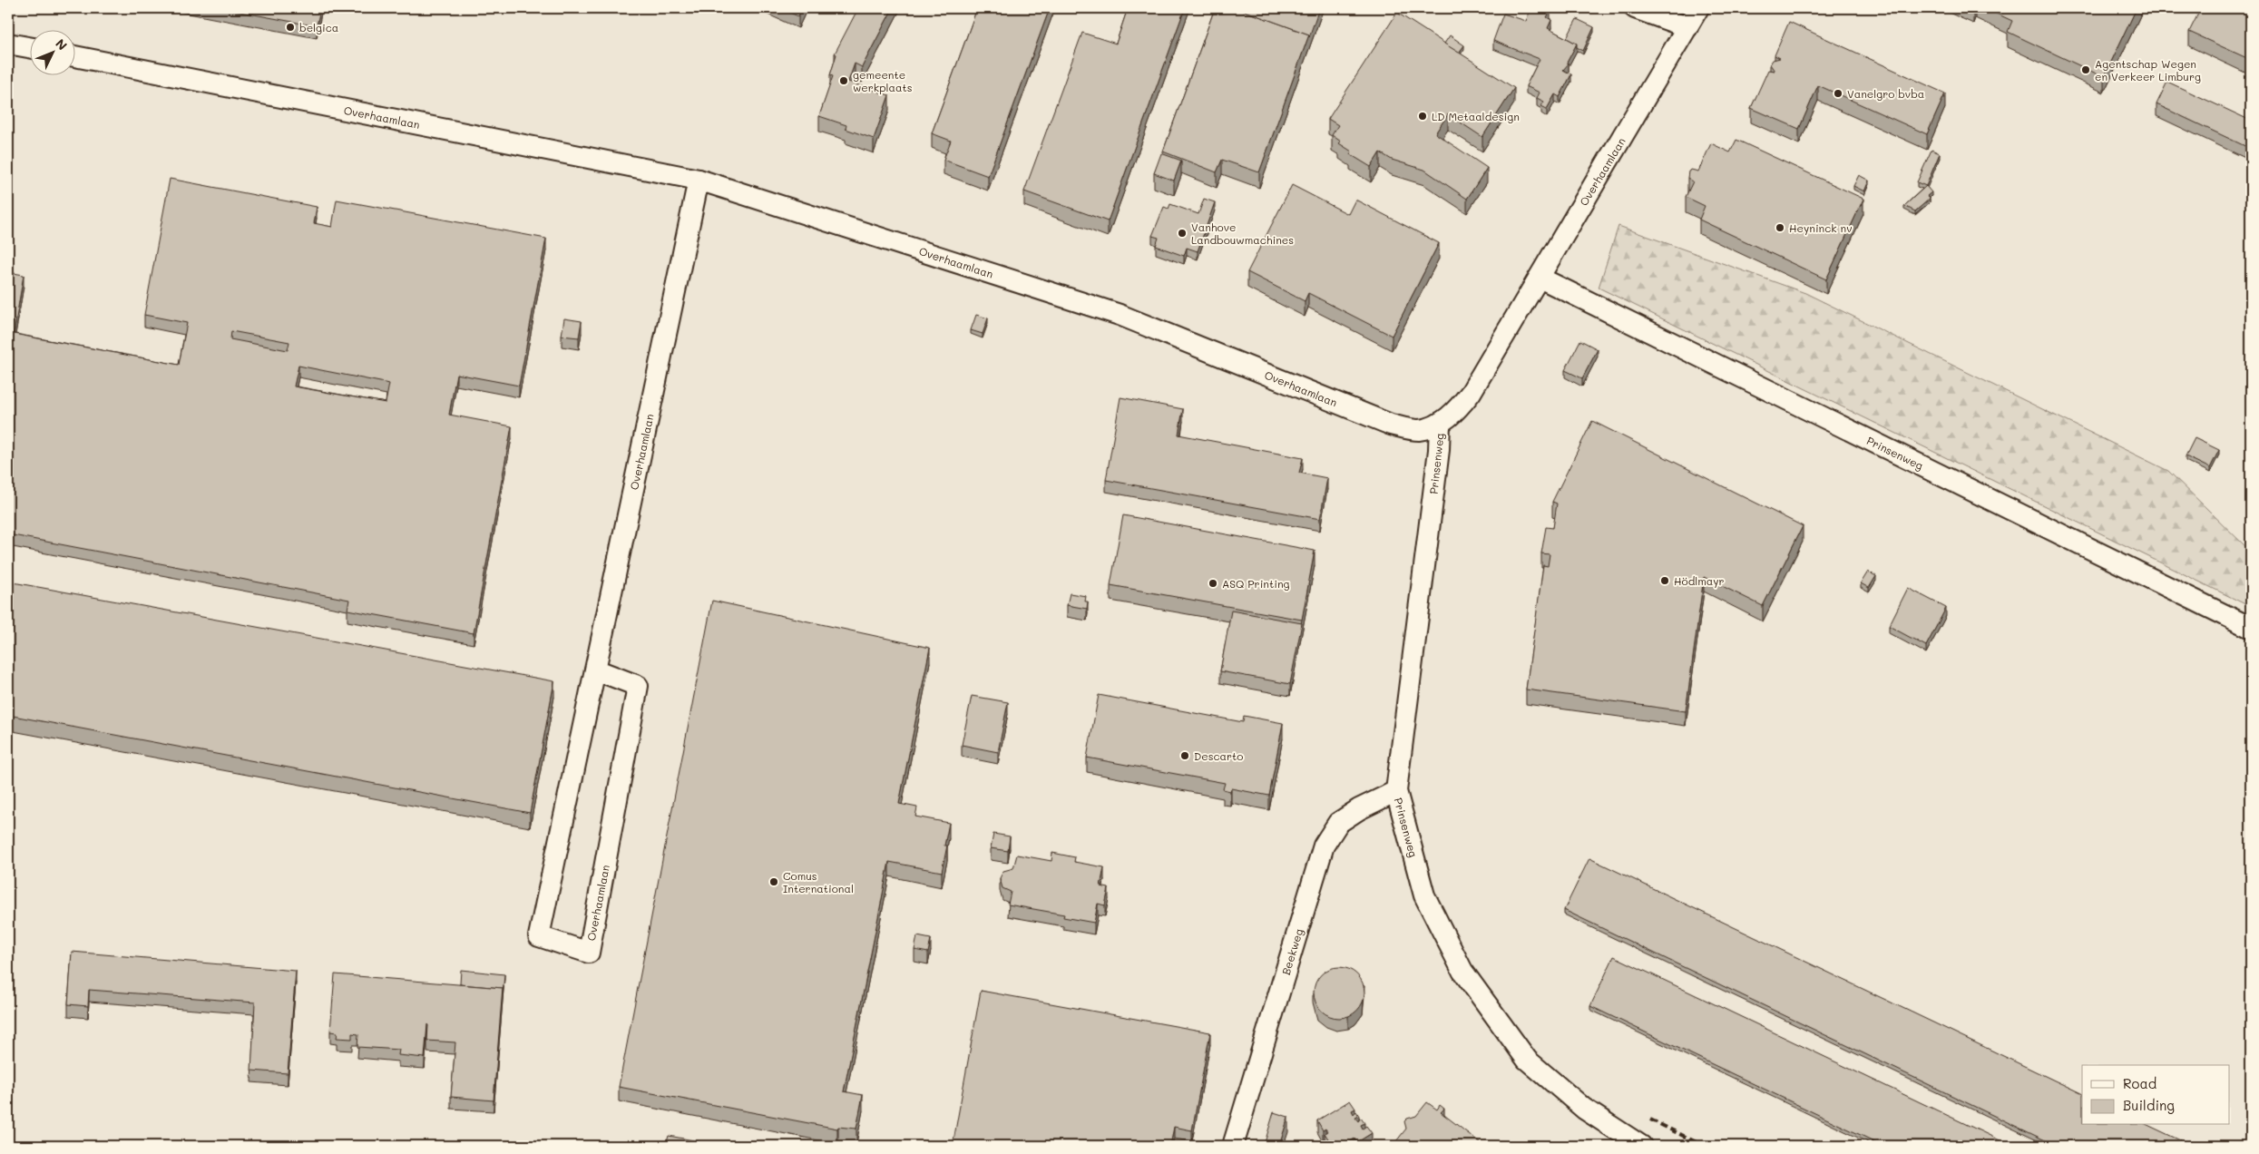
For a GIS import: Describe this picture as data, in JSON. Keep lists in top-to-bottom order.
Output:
{
  "streets": {
    "street": ["Overhaamlaan", "Prinsenweg", "Beekweg"]
  },
  "crossings": [
    ["Overhaamlaan", "Prinsenweg"],
    ["Prinsenweg", "Beekweg"]
  ],
  "places": [
    "belgica",
    "Agentschap Wegen en Verkeer Limburg",
    "gemeente werkplaats",
    "Vanelgro bvba",
    "LD Metaaldesign",
    "Heyninck nv",
    "Vanhove Landbouwmachines",
    "Hödlmayr",
    "ASQ Printing",
    "Descarto",
    "Comus International"
  ],
  "legend": ["Road", "Building"],
  "north": "top right"
}
